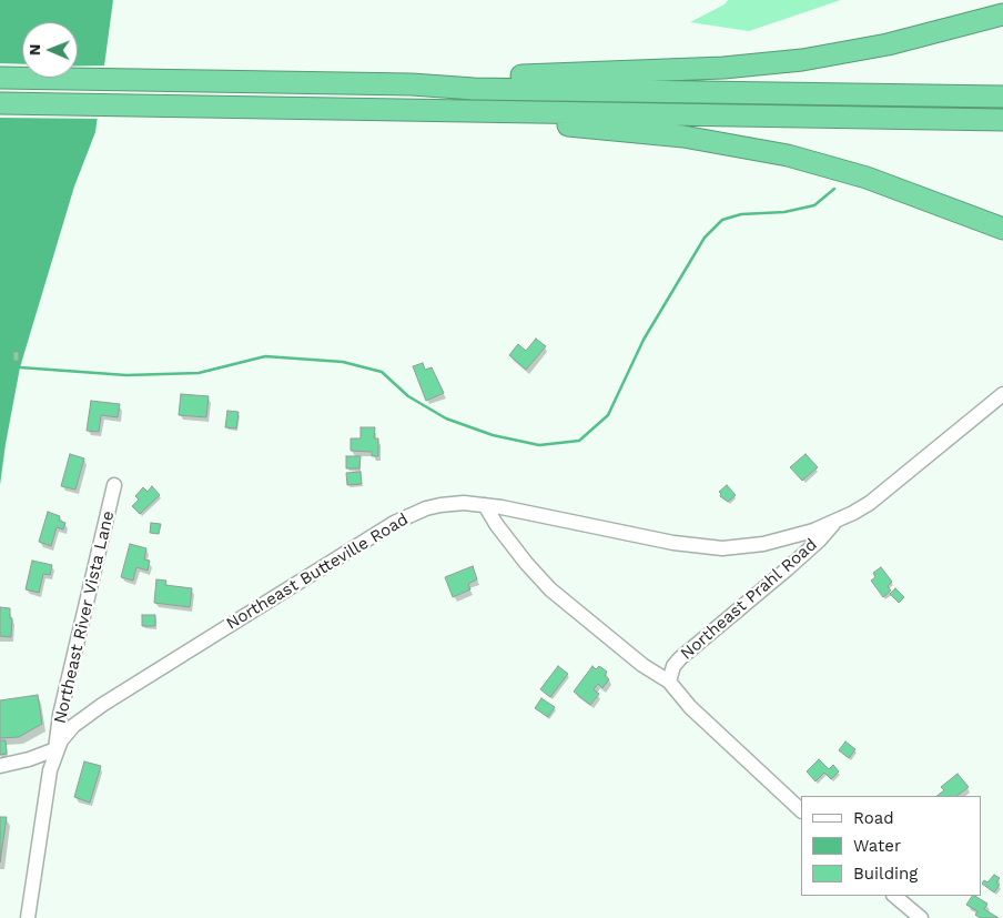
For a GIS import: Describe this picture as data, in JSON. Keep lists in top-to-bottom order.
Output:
{
  "streets": {
    "street": ["Northeast Butteville Road", "Northeast Prahl Road", "Northeast River Vista Lane"]
  },
  "crossings": [
    ["Northeast Butteville Road", "Northeast Prahl Road"],
    ["Northeast Butteville Road", "Northeast River Vista Lane"]
  ],
  "legend": ["Road", "Water", "Building"],
  "north": "left"
}
